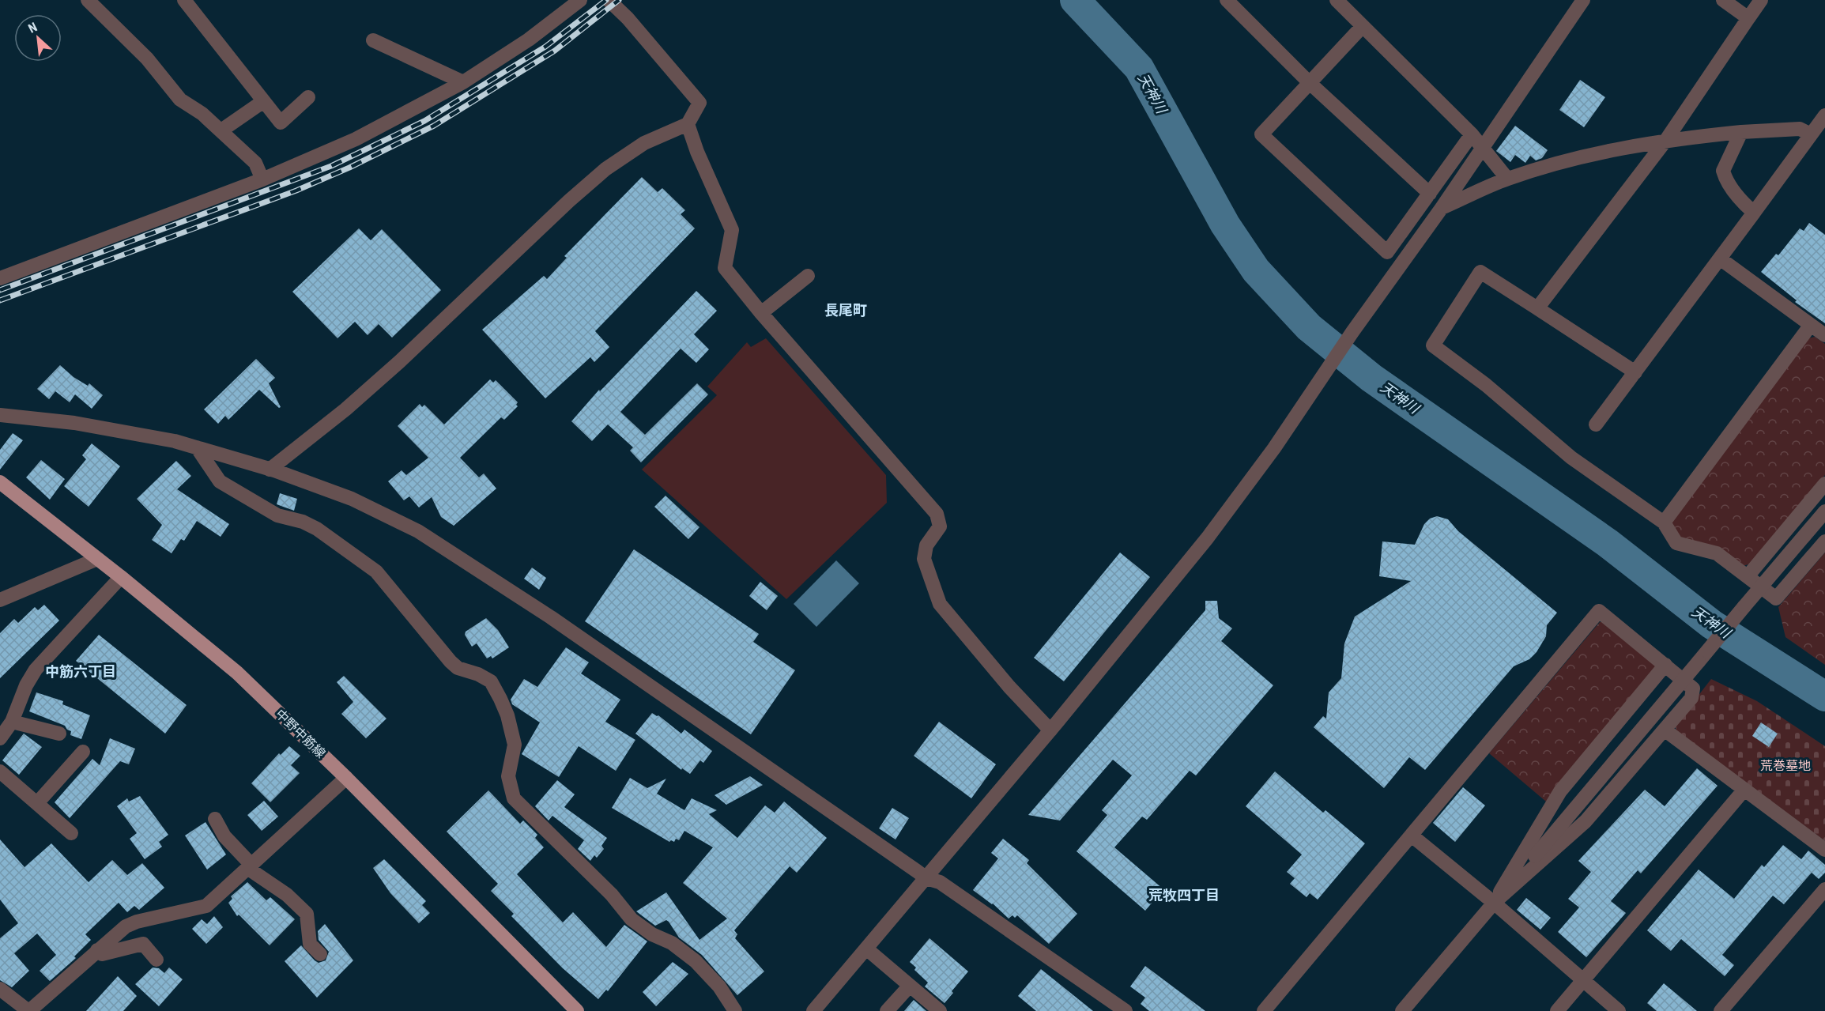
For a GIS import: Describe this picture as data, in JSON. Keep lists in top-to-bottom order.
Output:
{
  "streets": {
    "main road": ["中野中筋線"]
  },
  "districts": ["長尾町", "中筋六丁目", "荒牧四丁目"],
  "water": ["天神川"],
  "parks": ["荒巻墓地"],
  "north": "top left"
}
